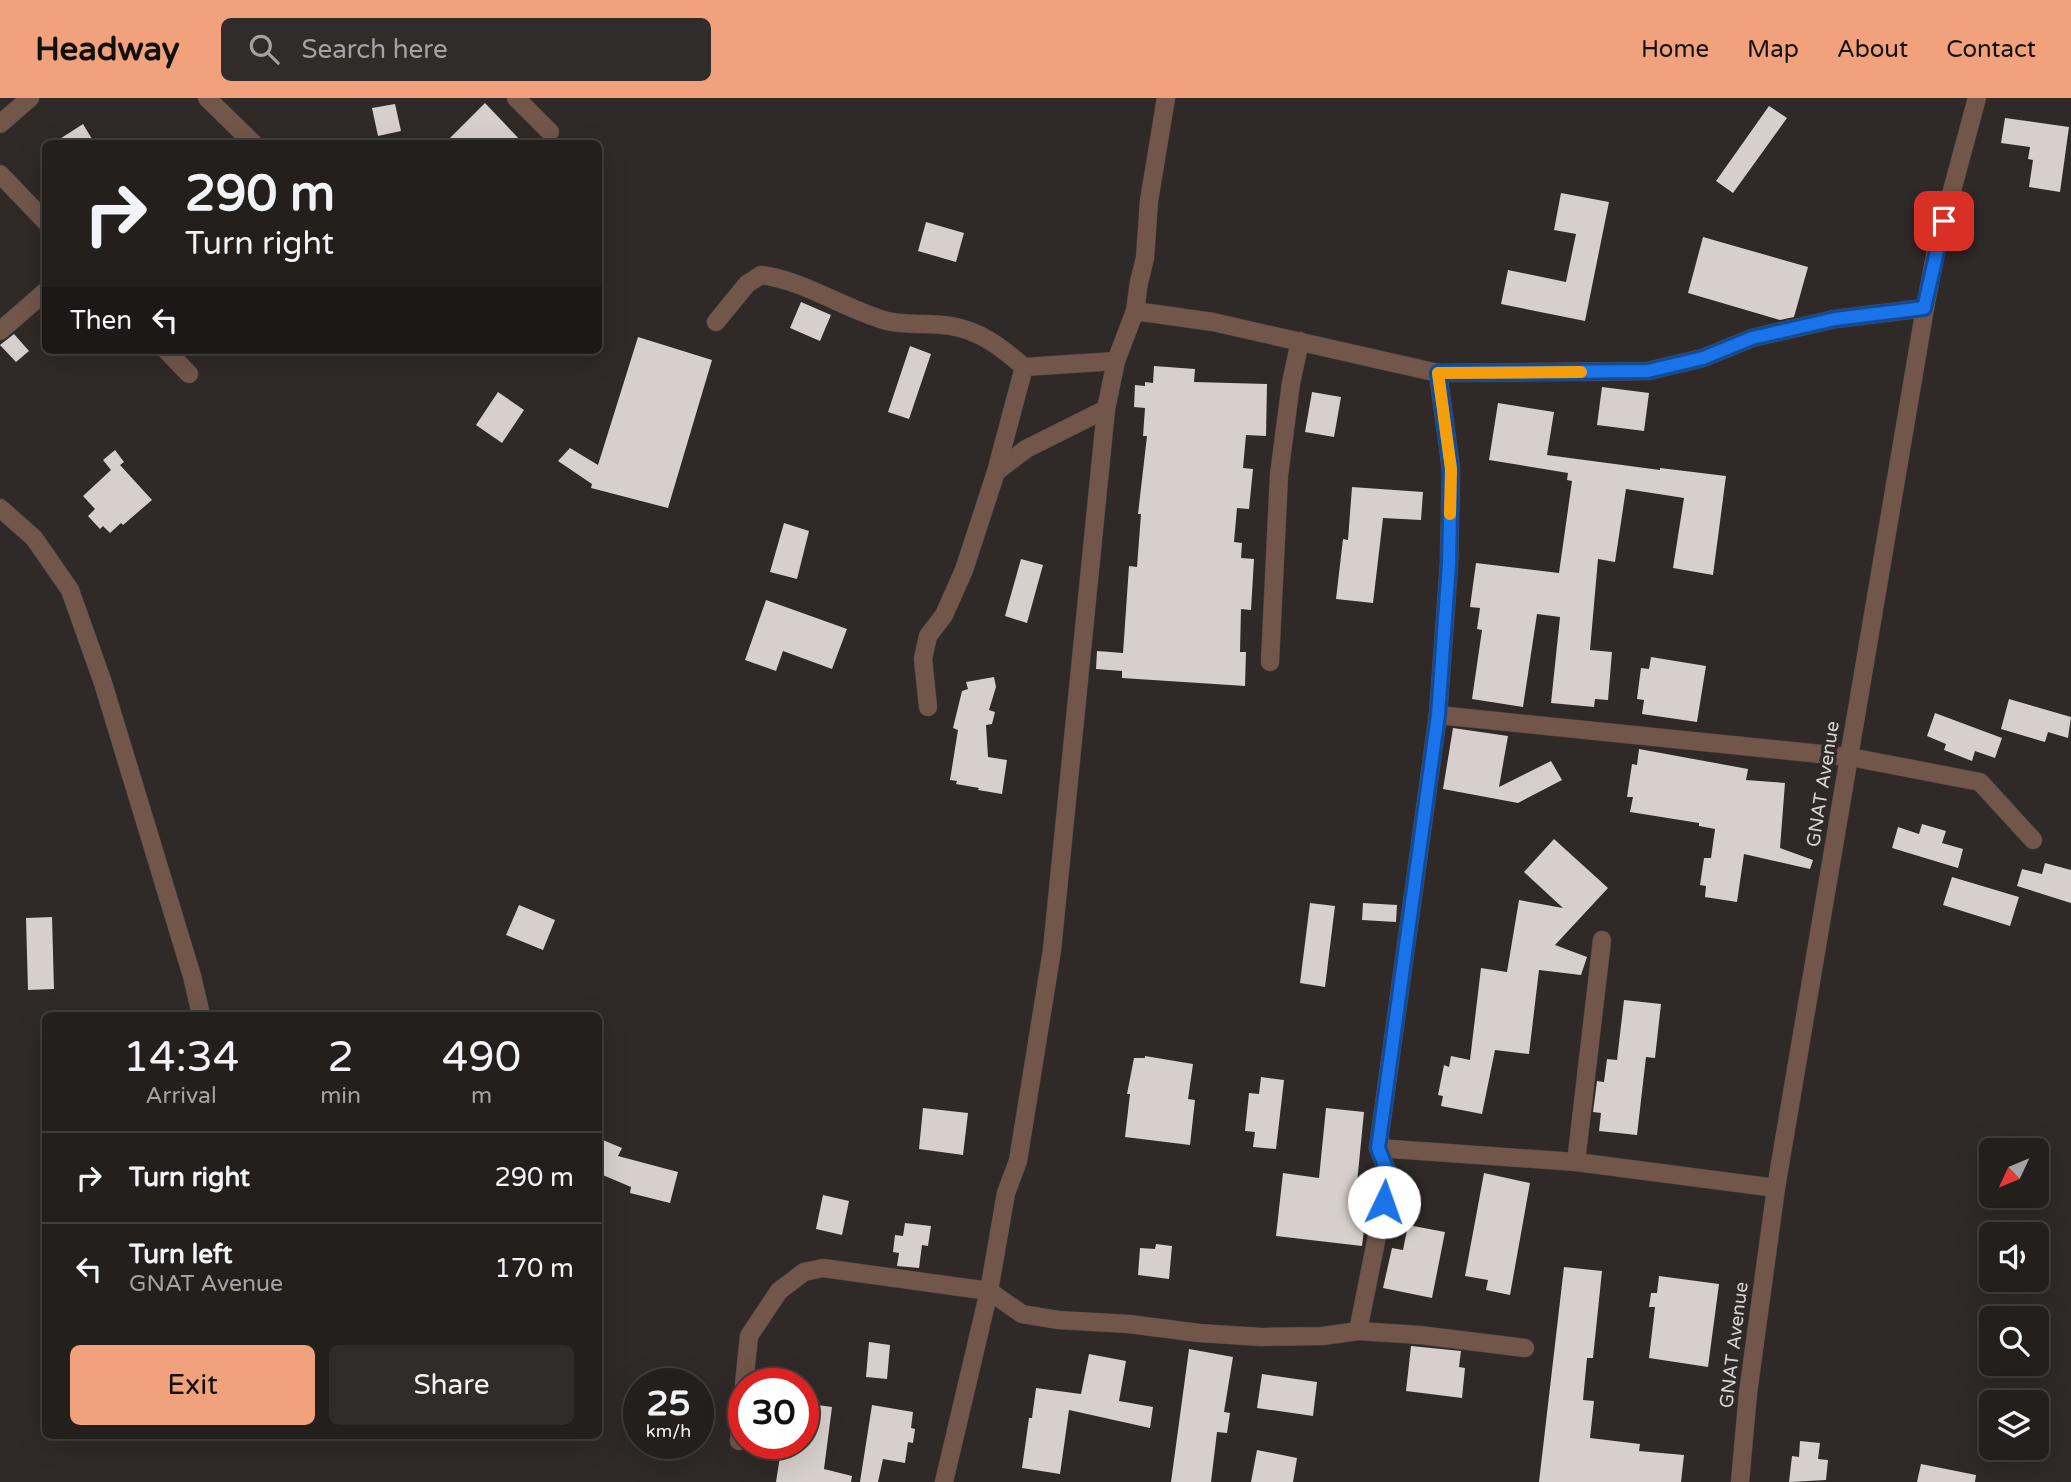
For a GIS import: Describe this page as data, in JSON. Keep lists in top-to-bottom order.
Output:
{
  "streets": {
    "street": ["GNAT Avenue"]
  },
  "north": "bottom left",
  "page": {
    "header": "Headway",
    "search": "Search here",
    "nav": [
      "Home",
      "Map",
      "About",
      "Contact"
    ],
    "turn": ["290 m", "Turn right"],
    "then": "Then",
    "eta": [
      "14:34",
      "Arrival",
      "2",
      "min",
      "490",
      "m"
    ],
    "list": [
      {
        "name": "Turn right",
        "value": "290 m"
      },
      {
        "name": "Turn left",
        "note": "GNAT Avenue",
        "value": "170 m"
      }
    ],
    "buttons": ["Exit", "Share"],
    "speed": "25 km/h",
    "limit": "30"
  }
}
